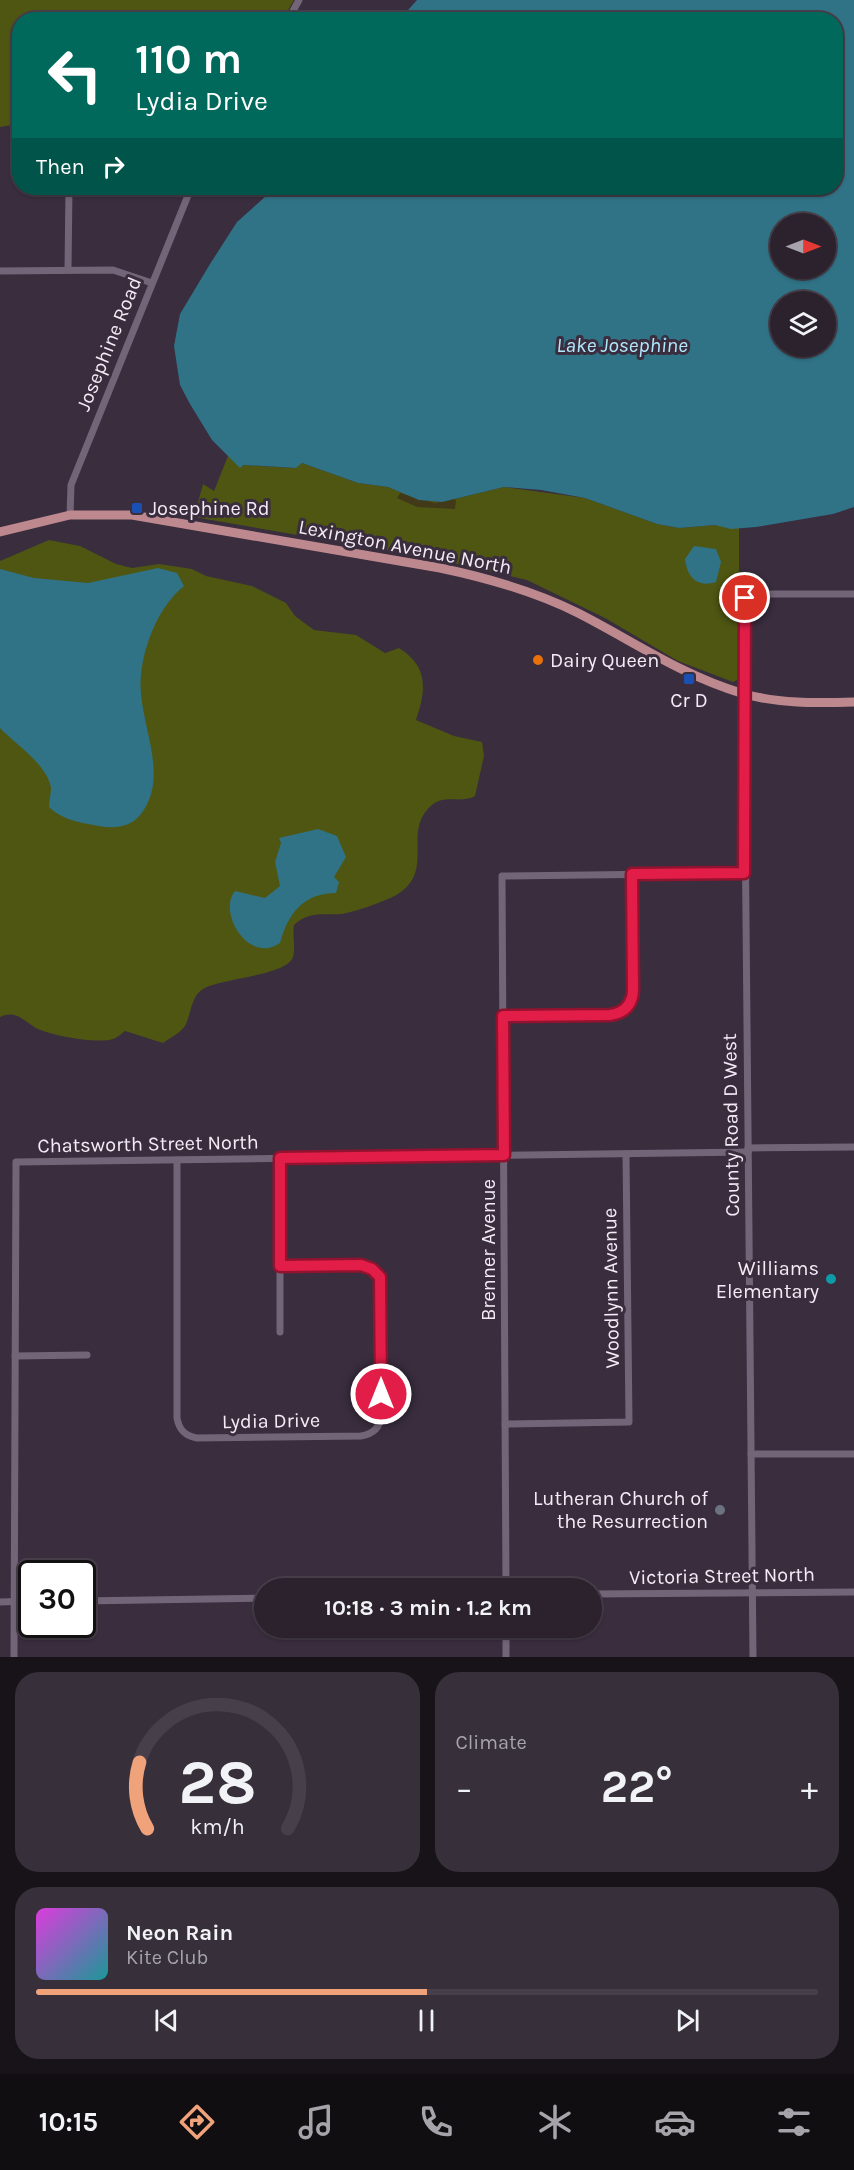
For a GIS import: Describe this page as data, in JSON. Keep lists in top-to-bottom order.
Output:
{
  "streets": {
    "main road": ["Lexington Avenue North"],
    "street": [
      "Josephine Road",
      "County Road D West",
      "Chatsworth Street North",
      "Brenner Avenue",
      "Woodlynn Avenue",
      "Lydia Drive",
      "Victoria Street North"
    ]
  },
  "crossings": [
    ["Josephine Road", "Lexington Avenue North"],
    ["Lexington Avenue North", "County Road D West"],
    ["County Road D West", "Chatsworth Street North"],
    ["County Road D West", "Victoria Street North"],
    ["Chatsworth Street North", "Brenner Avenue"],
    ["Chatsworth Street North", "Woodlynn Avenue"],
    ["Chatsworth Street North", "Lydia Drive"],
    ["Brenner Avenue", "Woodlynn Avenue"]
  ],
  "water": ["Lake Josephine"],
  "places": {
    "transit": ["Josephine Rd", "Cr D"],
    "other": ["Dairy Queen", "Williams Elementary", "Lutheran Church of the Resurrection"]
  },
  "north": "right",
  "page": {
    "turn": ["110 m", "Lydia Drive"],
    "then": "Then",
    "limit": "30",
    "trip": "10:18 · 3 min · 1.2 km",
    "tile": "Climate",
    "heat": ["−", "22°", "+"],
    "song": ["Neon Rain", "Kite Club"],
    "tabs": "10:15",
    "gauge": ["28", "km/h"]
  }
}
